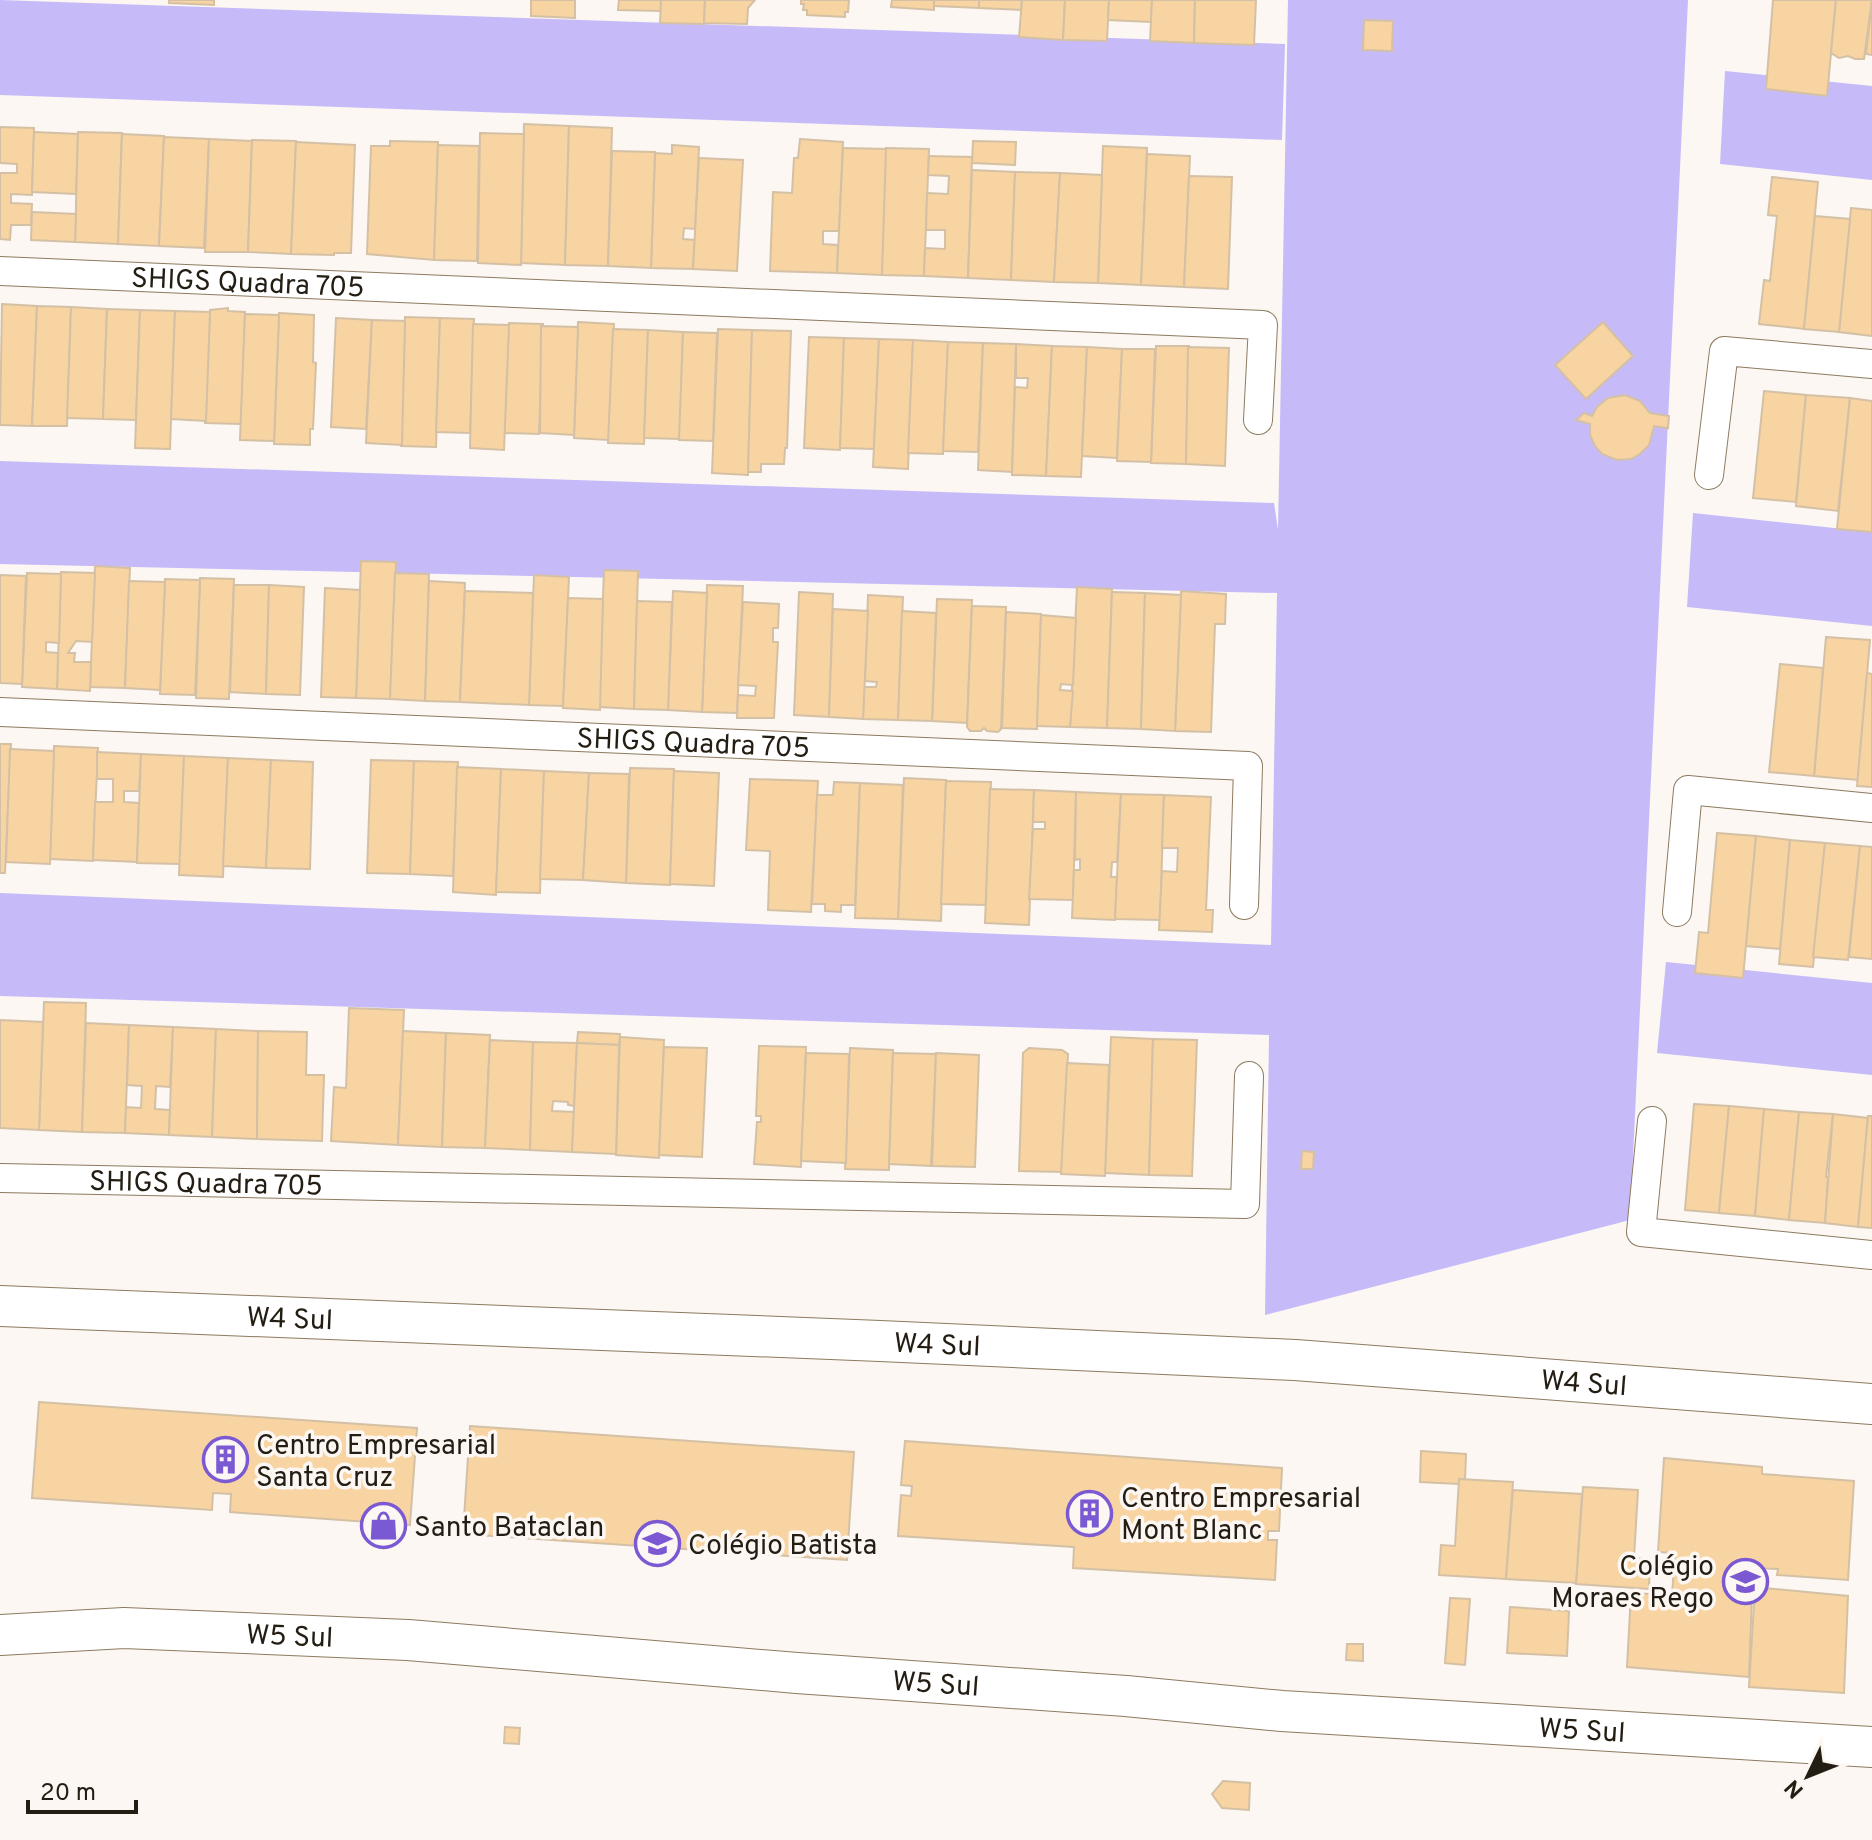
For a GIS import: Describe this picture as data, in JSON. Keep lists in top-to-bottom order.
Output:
{
  "streets": {
    "main road": ["W4 Sul", "W5 Sul"],
    "street": ["SHIGS Quadra 705"]
  },
  "places": {
    "building": ["Centro Empresarial Santa Cruz", "Centro Empresarial Mont Blanc"],
    "shop": ["Santo Bataclan"],
    "school or university": ["Colégio Batista", "Colégio Moraes Rego"]
  },
  "scale_bar": "20 m",
  "north": "bottom left"
}
